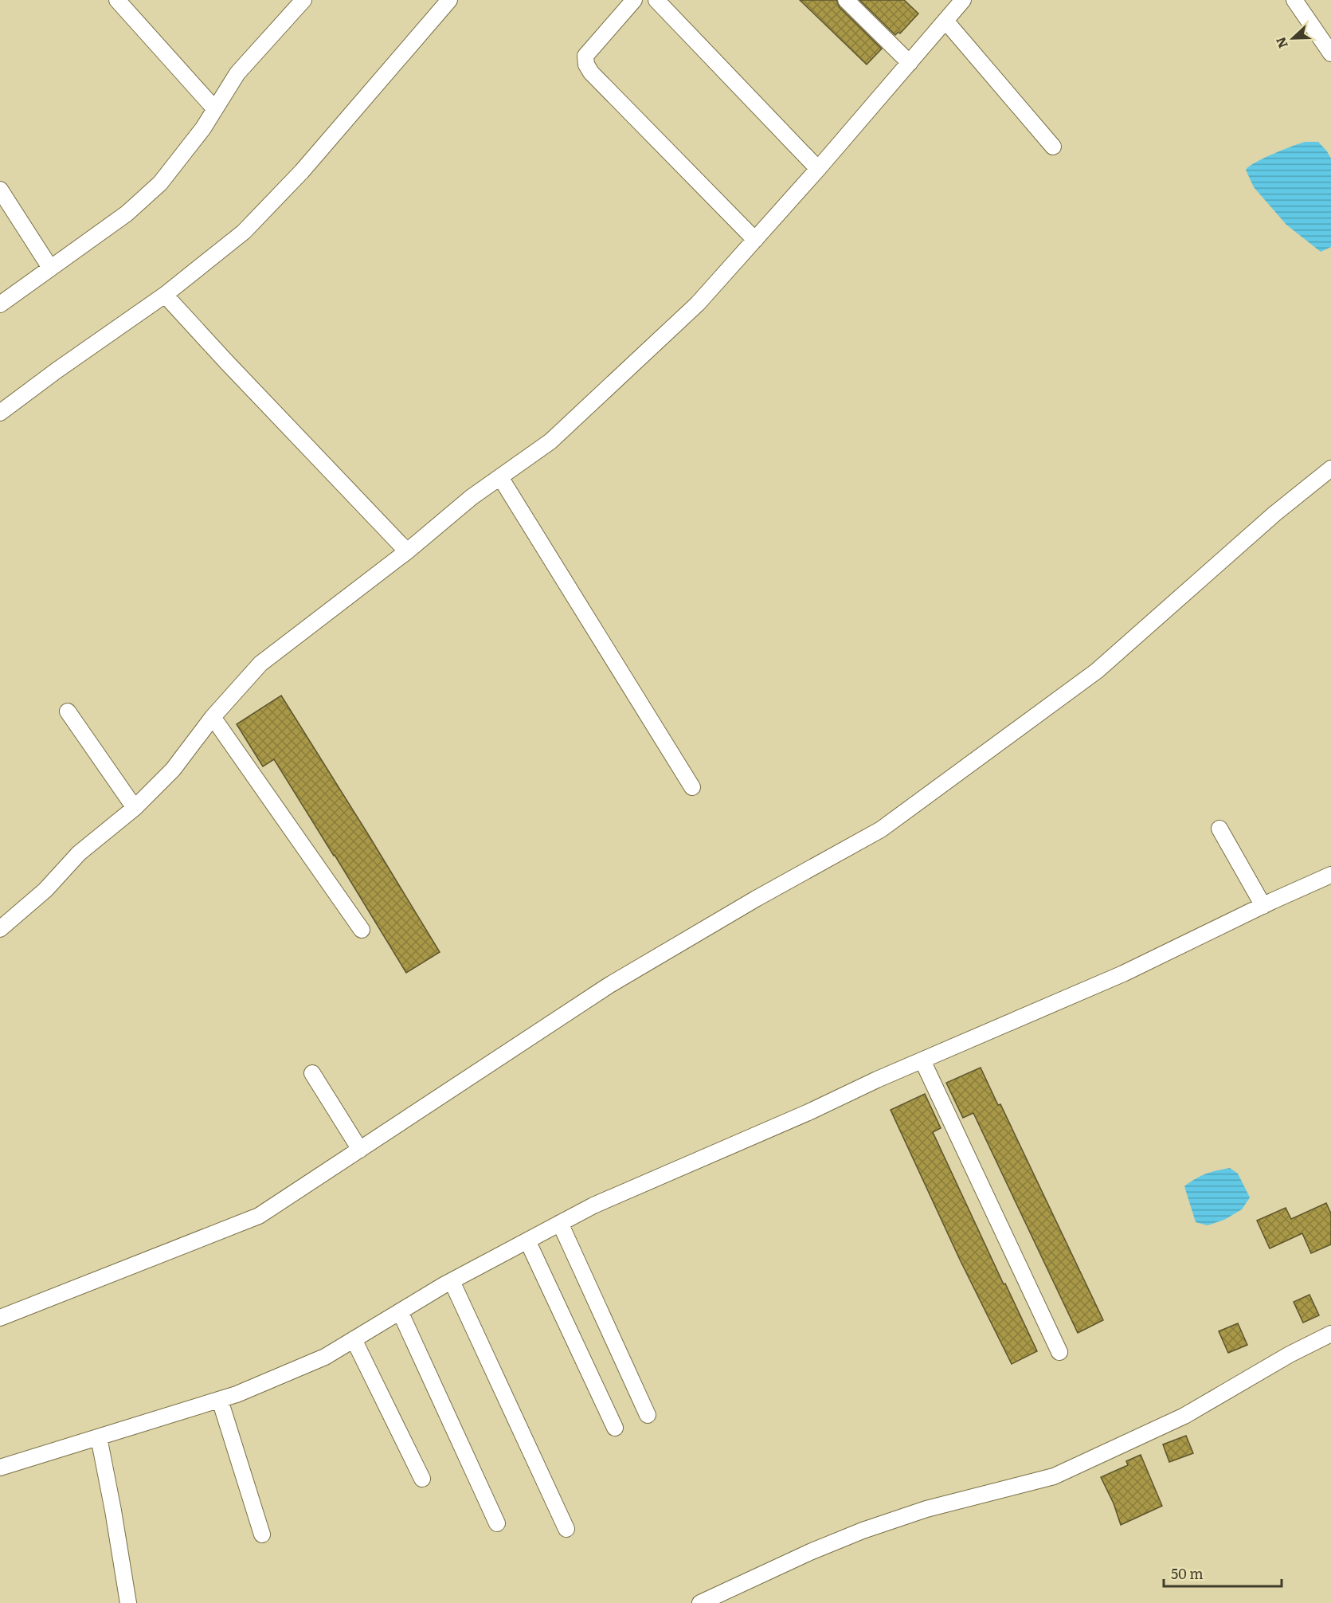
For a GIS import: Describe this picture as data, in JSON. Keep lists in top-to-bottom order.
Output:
{
  "scale_bar": "50 m",
  "north": "left"
}
